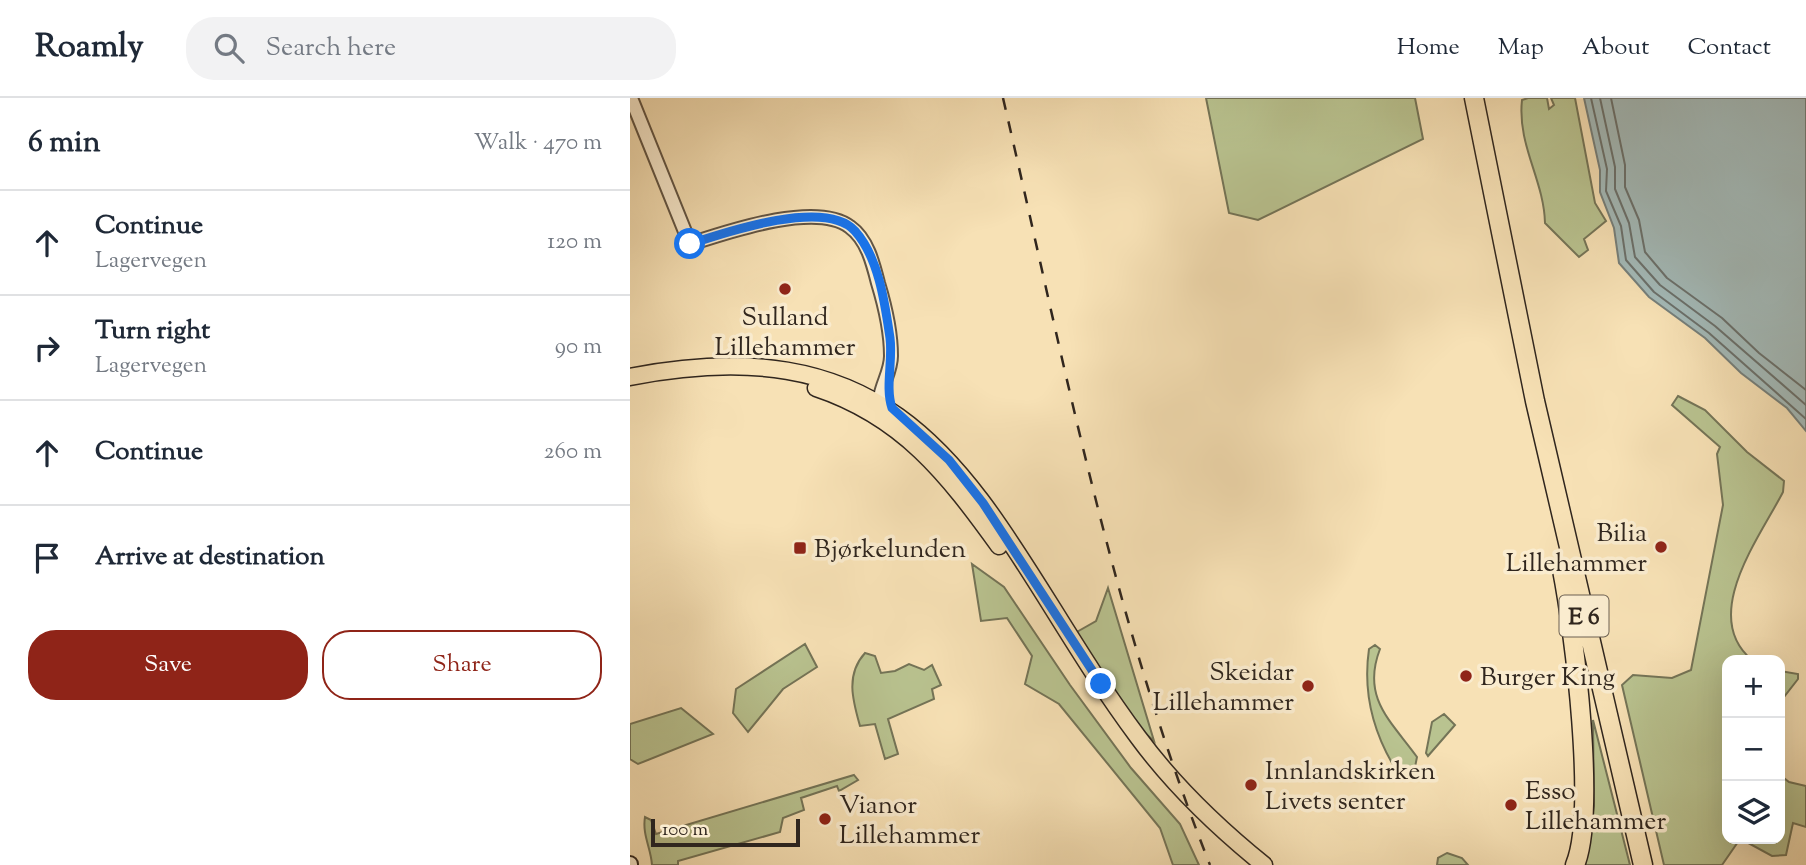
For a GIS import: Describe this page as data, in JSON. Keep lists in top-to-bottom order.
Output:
{
  "streets": {
    "highway": ["E 6"]
  },
  "places": {
    "other": [
      "Sulland Lillehammer",
      "Bilia Lillehammer",
      "Burger King",
      "Skeidar Lillehammer",
      "Innlandskirken Livets senter",
      "Esso Lillehammer",
      "Vianor Lillehammer"
    ],
    "transit": ["Bjørkelunden"]
  },
  "scale_bar": "100 m",
  "page": {
    "header": "Roamly",
    "search": "Search here",
    "nav": [
      "Home",
      "Map",
      "About",
      "Contact"
    ],
    "heading": ["6 min", "Walk · 470 m"],
    "list": [
      ["Continue", "Lagervegen", "120 m"],
      ["Turn right", "Lagervegen", "90 m"],
      ["Continue", "260 m"],
      "Arrive at destination"
    ],
    "buttons": ["Save", "Share"],
    "map_buttons": ["+", "−"],
    "scale": "100 m"
  }
}
